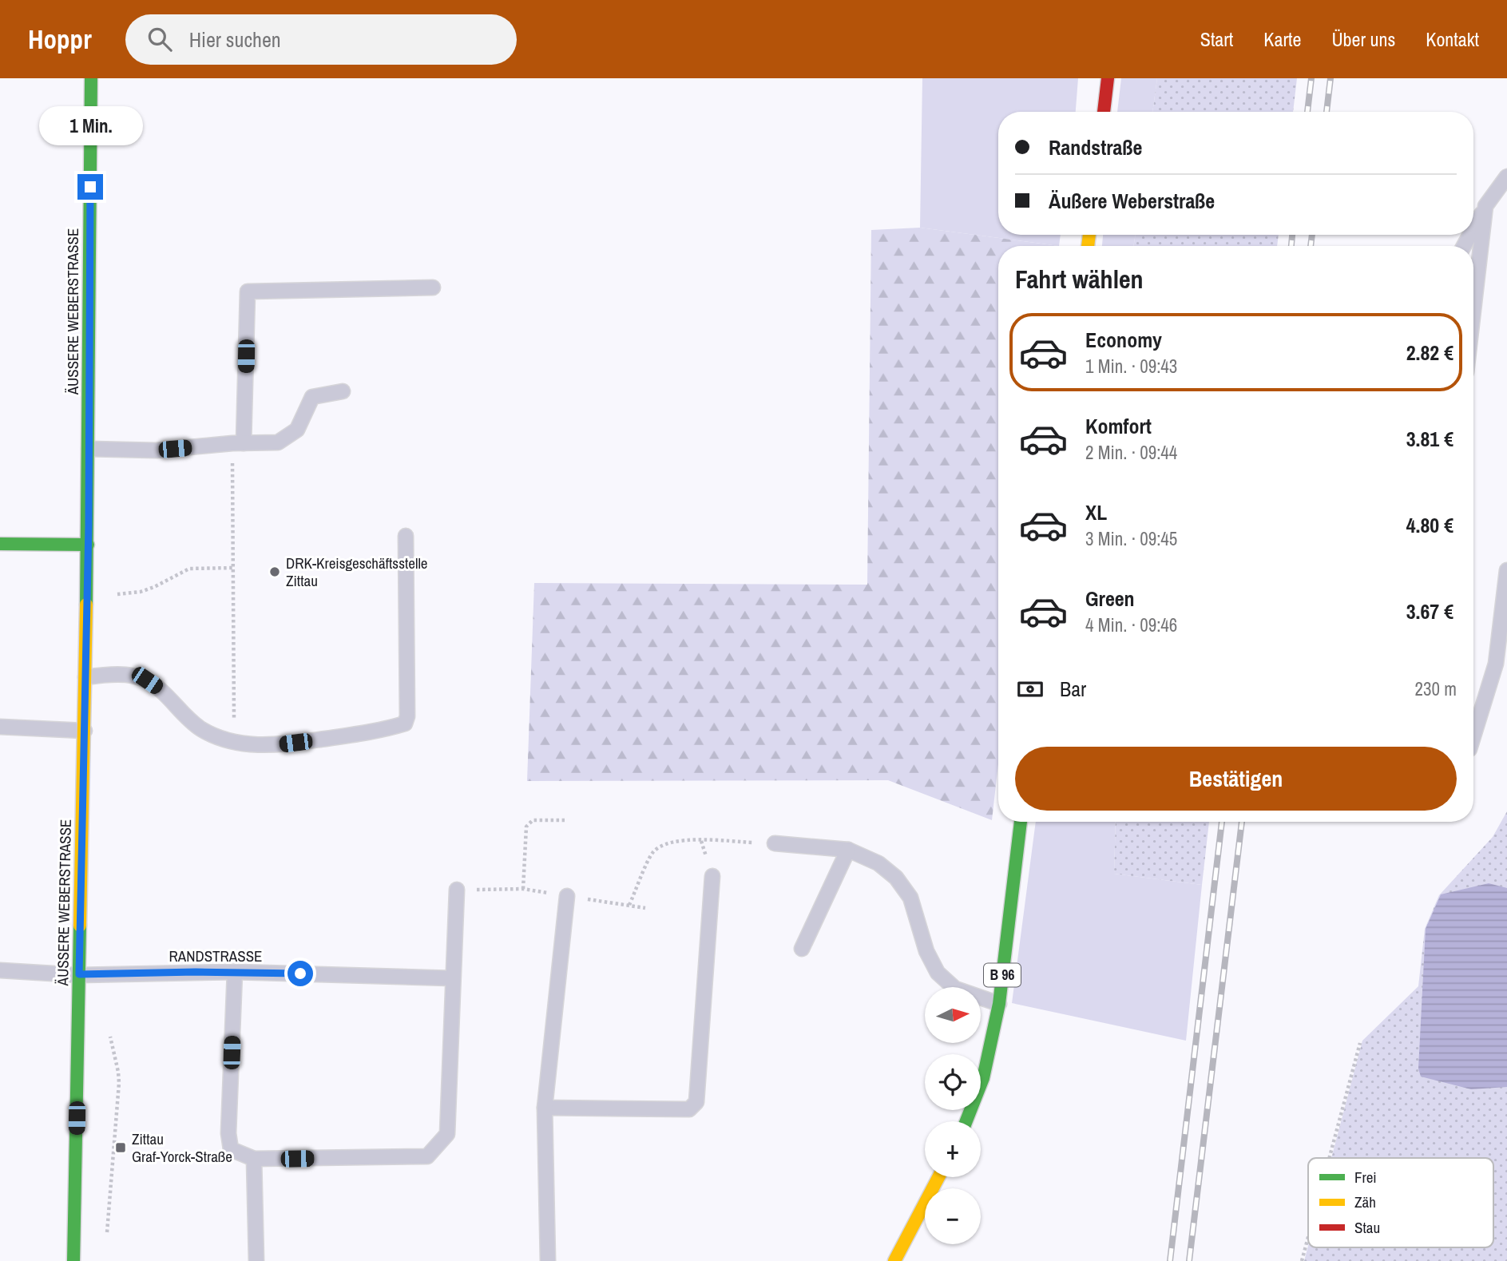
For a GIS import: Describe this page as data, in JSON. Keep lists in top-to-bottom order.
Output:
{
  "streets": {
    "main road": ["ÄUSSERE WEBERSTRASSE", "B 96"],
    "lane": ["RANDSTRASSE"]
  },
  "crossings": [
    ["ÄUSSERE WEBERSTRASSE", "RANDSTRASSE"]
  ],
  "places": {
    "other": ["DRK-Kreisgeschäftsstelle Zittau"],
    "transit": ["Zittau Graf-Yorck-Straße"]
  },
  "legend": ["Frei", "Zäh", "Stau"],
  "north": "right",
  "page": {
    "header": "Hoppr",
    "search": "Hier suchen",
    "nav": [
      "Start",
      "Karte",
      "Über uns",
      "Kontakt"
    ],
    "bubble": "1 Min.",
    "banner": ["Randstraße", "Äußere Weberstraße"],
    "heading": "Fahrt wählen",
    "list": [
      {
        "name": "Economy",
        "note": "1 Min. · 09:43",
        "value": "2.82 €"
      },
      {
        "name": "Komfort",
        "note": "2 Min. · 09:44",
        "value": "3.81 €"
      },
      {
        "name": "XL",
        "note": "3 Min. · 09:45",
        "value": "4.80 €"
      },
      {
        "name": "Green",
        "note": "4 Min. · 09:46",
        "value": "3.67 €"
      }
    ],
    "pay": ["Bar", "230 m"],
    "buttons": "Bestätigen",
    "map_buttons": ["+", "−"]
  }
}
